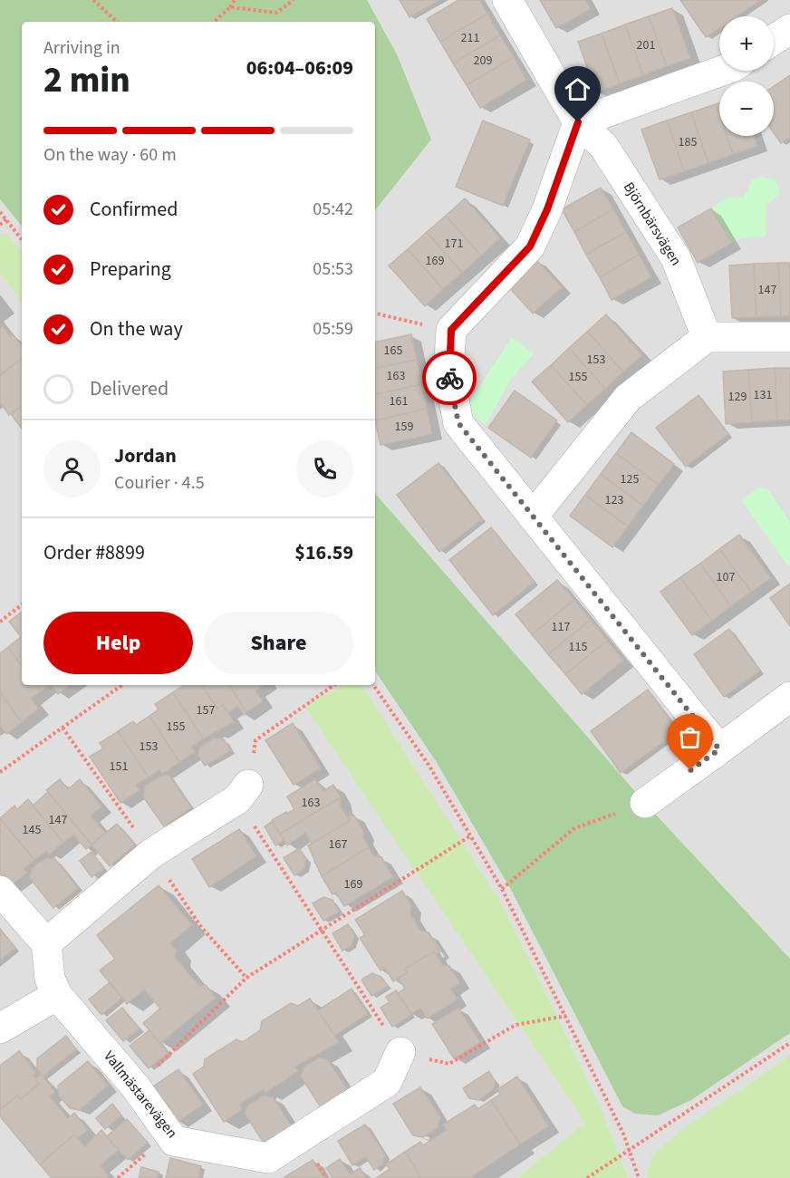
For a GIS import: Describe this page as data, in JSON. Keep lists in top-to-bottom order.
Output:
{
  "streets": {
    "street": ["Björnbärsvägen", "Vallmästarevägen"]
  },
  "house_numbers": [
    "211",
    "201",
    "209",
    "185",
    "171",
    "169",
    "147",
    "165",
    "153",
    "163",
    "155",
    "131",
    "129",
    "161",
    "159",
    "125",
    "123",
    "107",
    "117",
    "115",
    "157",
    "155",
    "153",
    "151",
    "163",
    "147",
    "145",
    "167",
    "169"
  ],
  "page": {
    "map_buttons": ["+", "−"],
    "heading": ["2 min", "Arriving in", "06:04–06:09"],
    "panel": [
      "Jordan",
      "Courier · 4.5",
      "Order #8899",
      "$16.59"
    ],
    "bar": "On the way · 60 m",
    "list": [
      ["Confirmed", "05:42"],
      ["Preparing", "05:53"],
      ["On the way", "05:59"],
      "Delivered"
    ],
    "buttons": ["Help", "Share"]
  }
}
